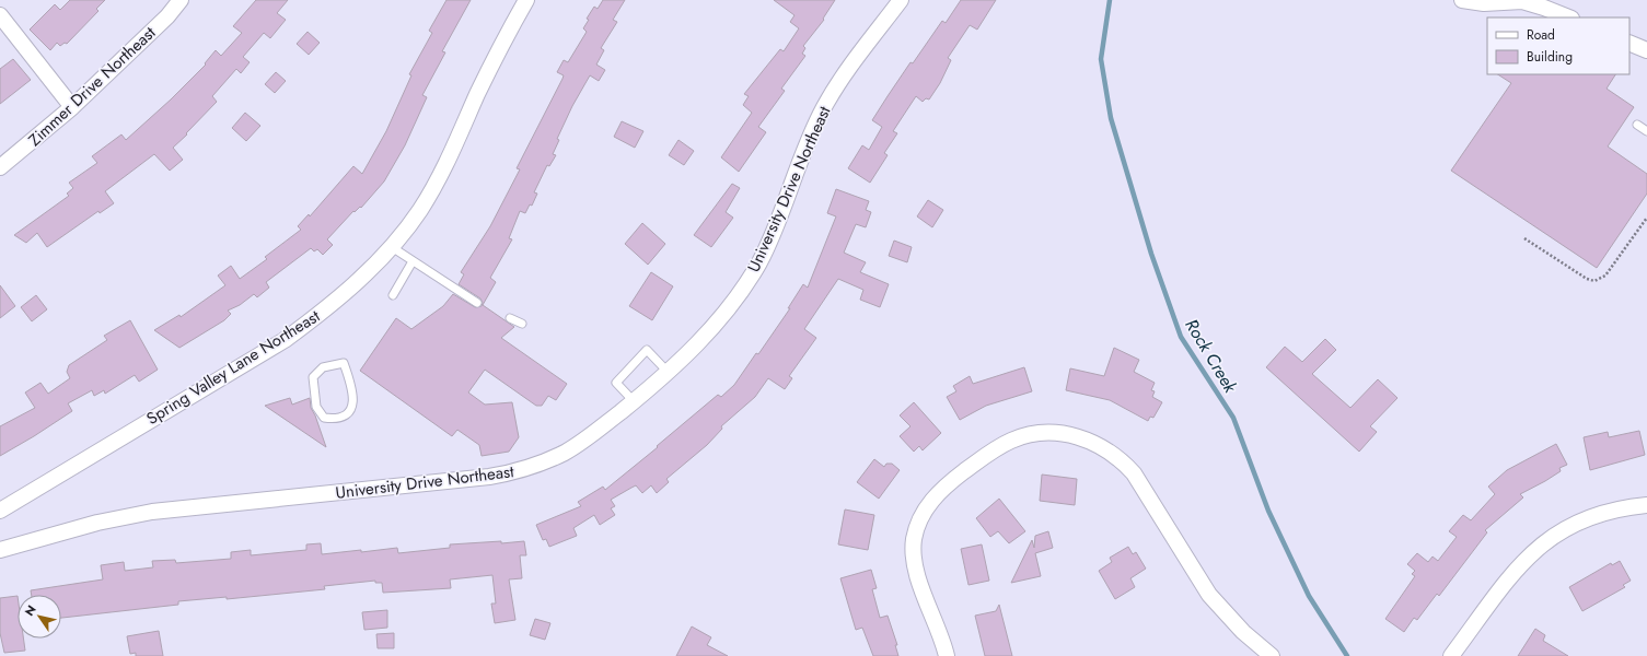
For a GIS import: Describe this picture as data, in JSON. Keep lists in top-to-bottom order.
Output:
{
  "streets": {
    "street": ["Zimmer Drive Northeast", "University Drive Northeast", "Spring Valley Lane Northeast"]
  },
  "water": ["Rock Creek"],
  "legend": ["Road", "Building"],
  "north": "top left"
}
